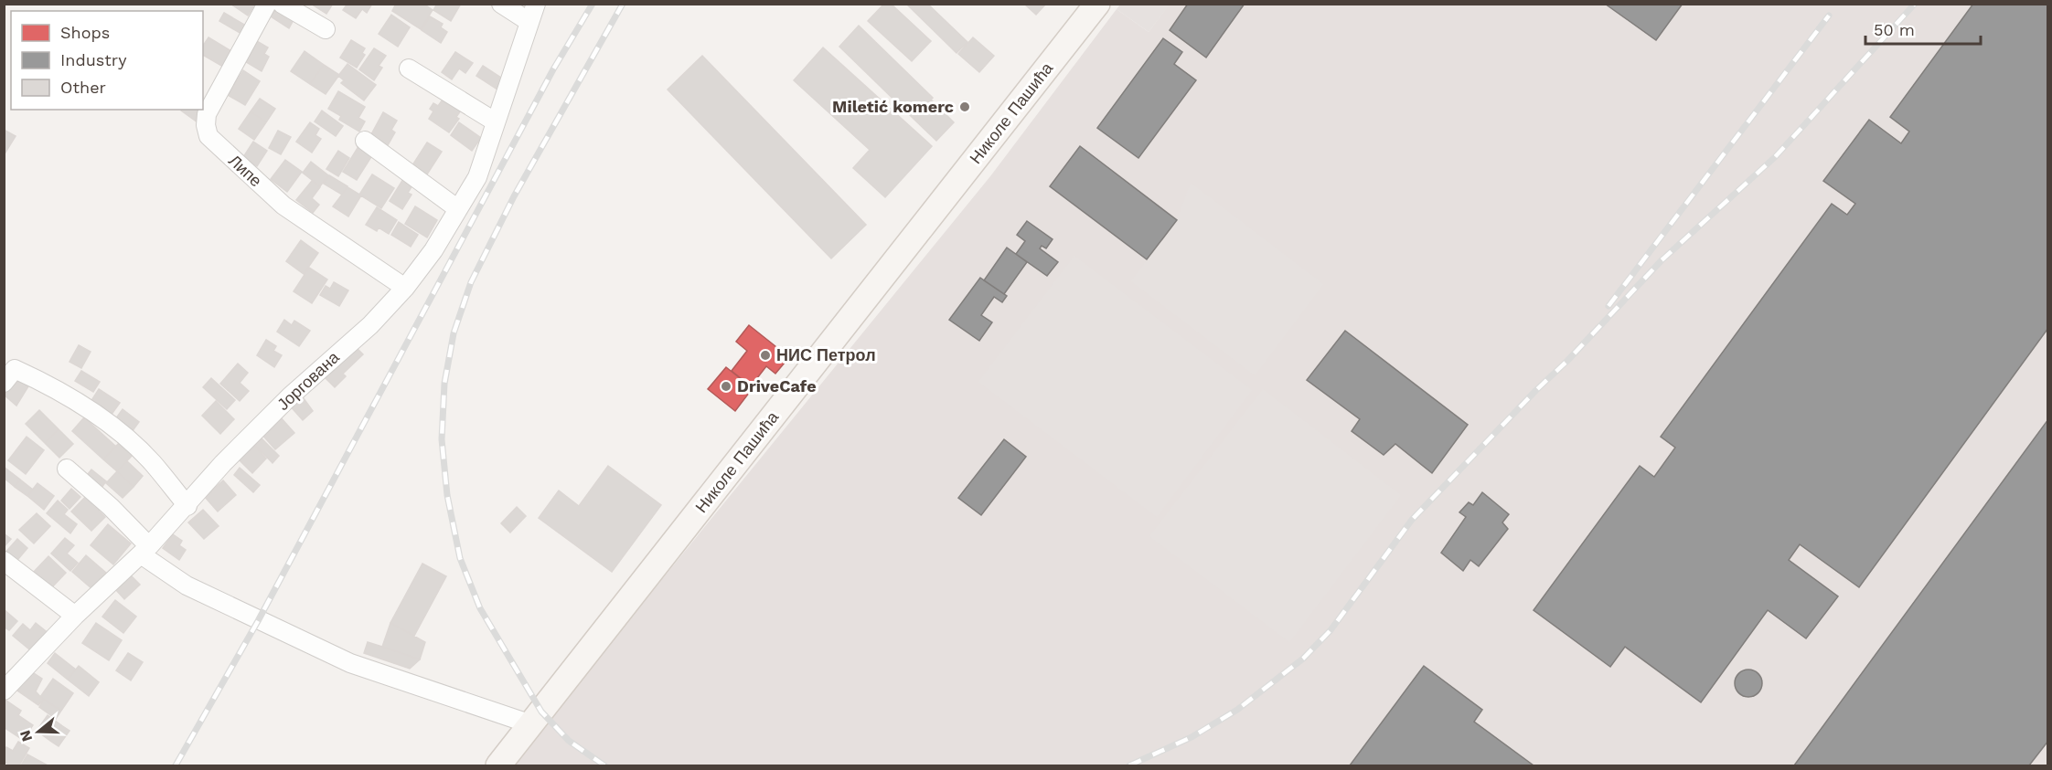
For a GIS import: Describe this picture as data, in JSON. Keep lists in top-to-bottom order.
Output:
{
  "streets": {
    "main road": ["Николе Пашића"],
    "street": ["Липе", "Јоргована"]
  },
  "crossings": [
    ["Липе", "Јоргована"]
  ],
  "places": ["Miletić komerc", "НИС Петрол", "DriveCafe"],
  "legend": ["Shops", "Industry", "Other"],
  "scale_bar": "50 m",
  "north": "left"
}
